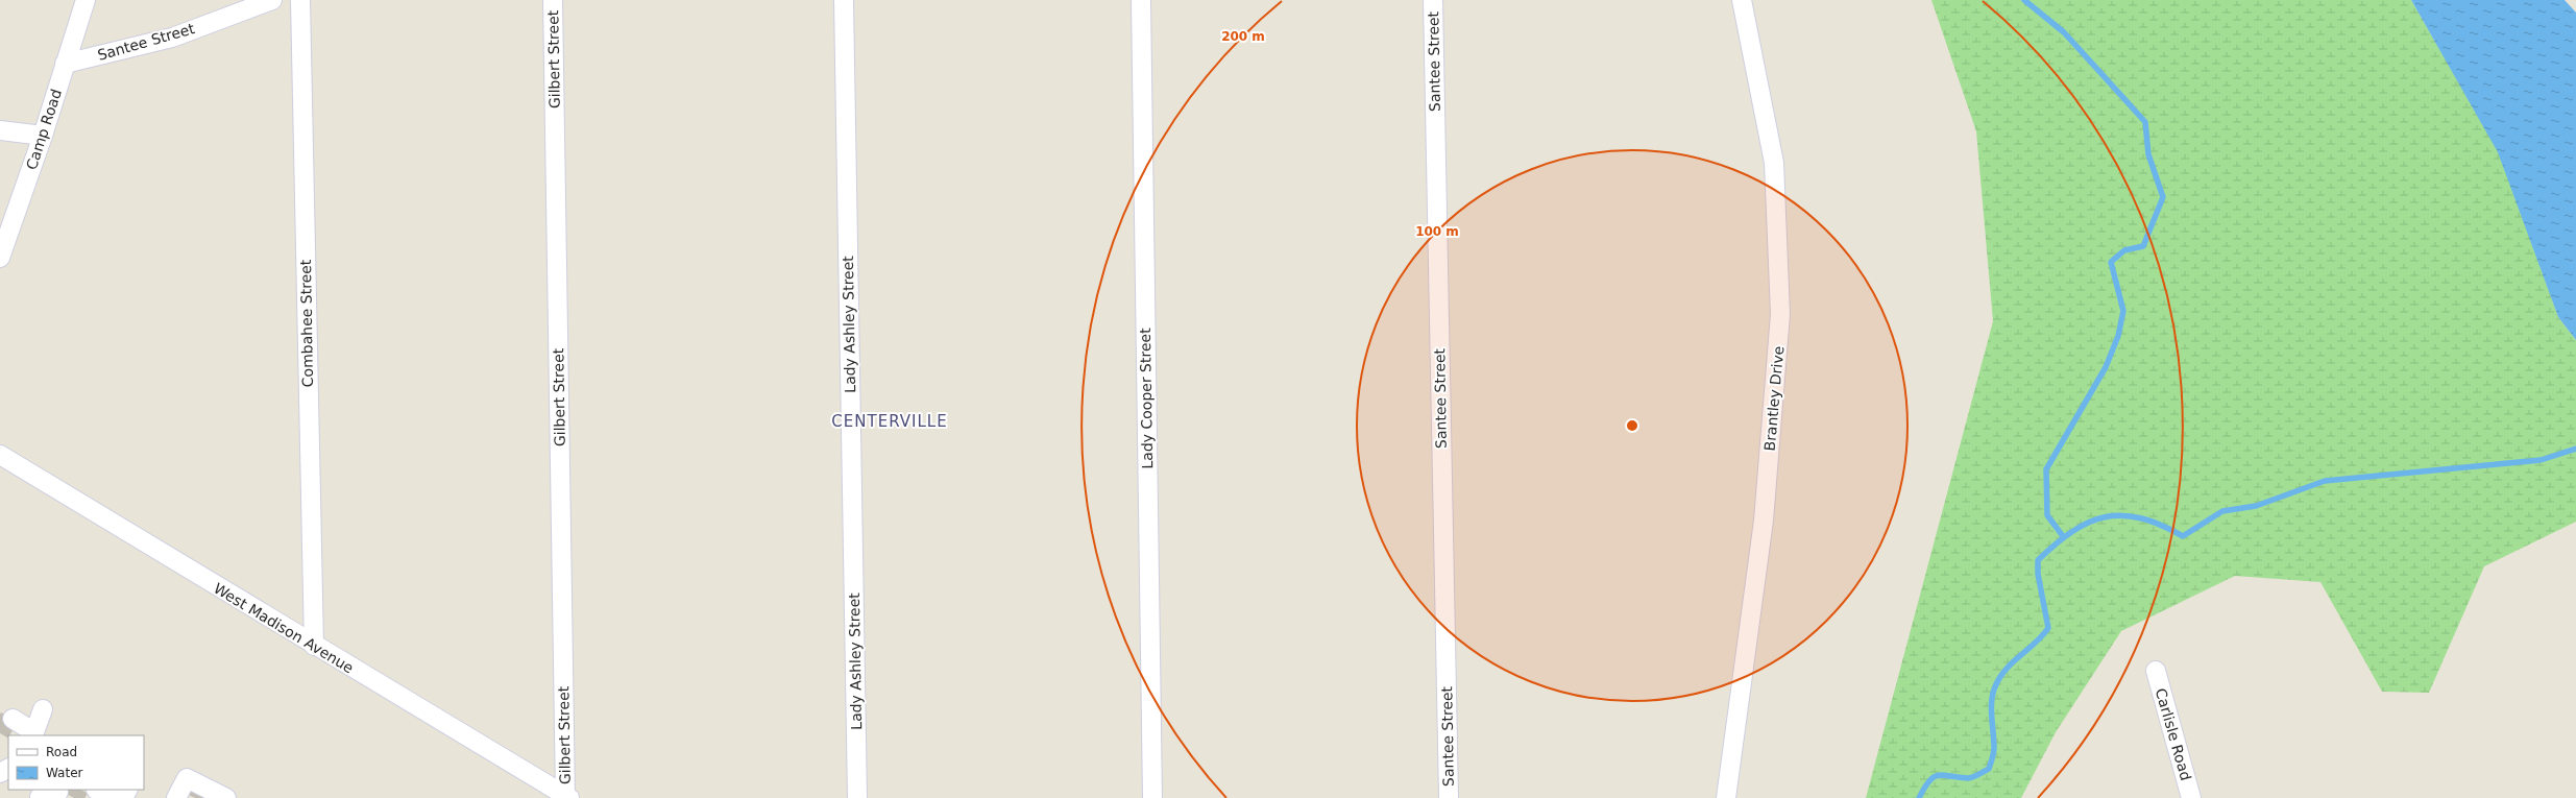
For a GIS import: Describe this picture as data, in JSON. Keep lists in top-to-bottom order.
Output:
{
  "streets": {
    "street": [
      "Santee Street",
      "Gilbert Street",
      "Camp Road",
      "Combahee Street",
      "Lady Ashley Street",
      "Lady Cooper Street",
      "Brantley Drive",
      "West Madison Avenue",
      "Carlisle Road"
    ]
  },
  "crossings": [
    ["Santee Street", "Camp Road"],
    ["Gilbert Street", "West Madison Avenue"],
    ["Combahee Street", "West Madison Avenue"]
  ],
  "districts": ["CENTERVILLE"],
  "legend": ["Road", "Water"],
  "rings": ["200 m", "100 m"]
}
